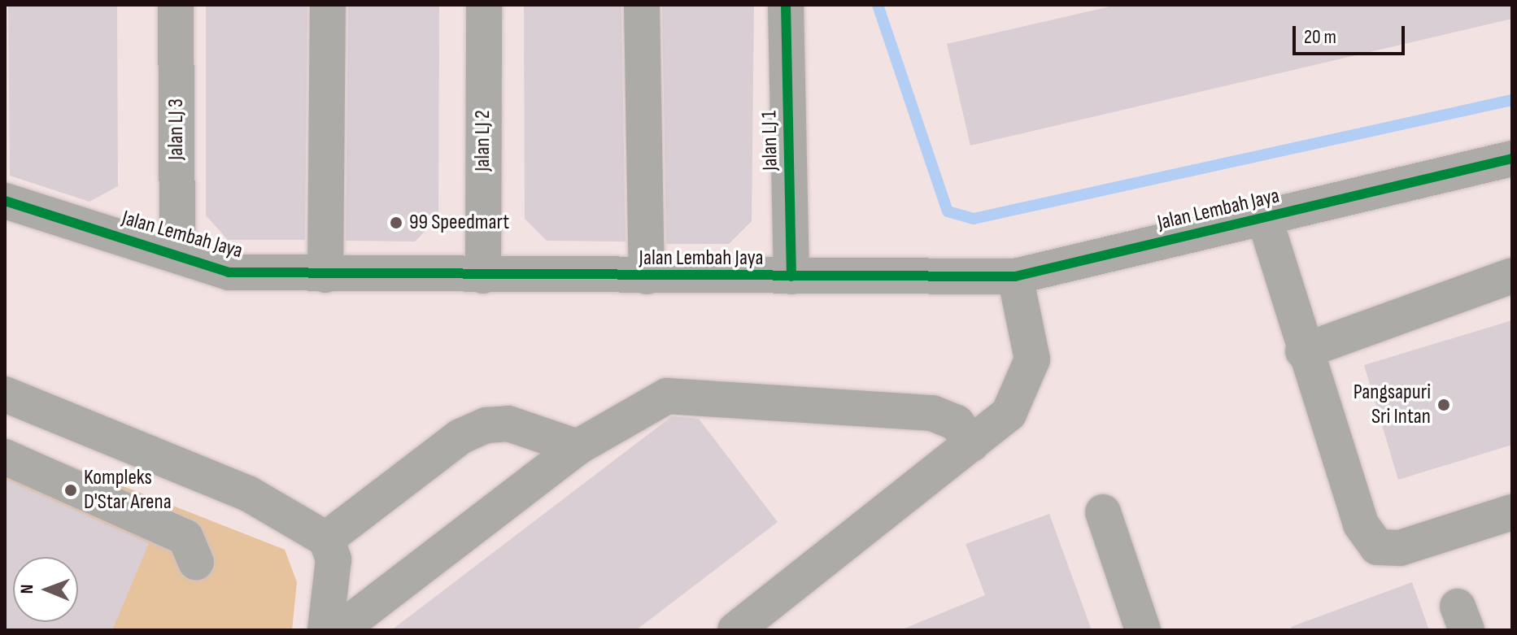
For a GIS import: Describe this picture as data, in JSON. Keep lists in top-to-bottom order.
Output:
{
  "streets": {
    "street": [
      "Jalan LJ 3",
      "Jalan LJ 2",
      "Jalan LJ 1",
      "Jalan Lembah Jaya"
    ]
  },
  "crossings": [
    ["Jalan LJ 3", "Jalan Lembah Jaya"],
    ["Jalan LJ 2", "Jalan Lembah Jaya"],
    ["Jalan LJ 1", "Jalan Lembah Jaya"]
  ],
  "places": ["99 Speedmart", "Pangsapuri Sri Intan", "Kompleks D'Star Arena"],
  "scale_bar": "20 m",
  "north": "left"
}
